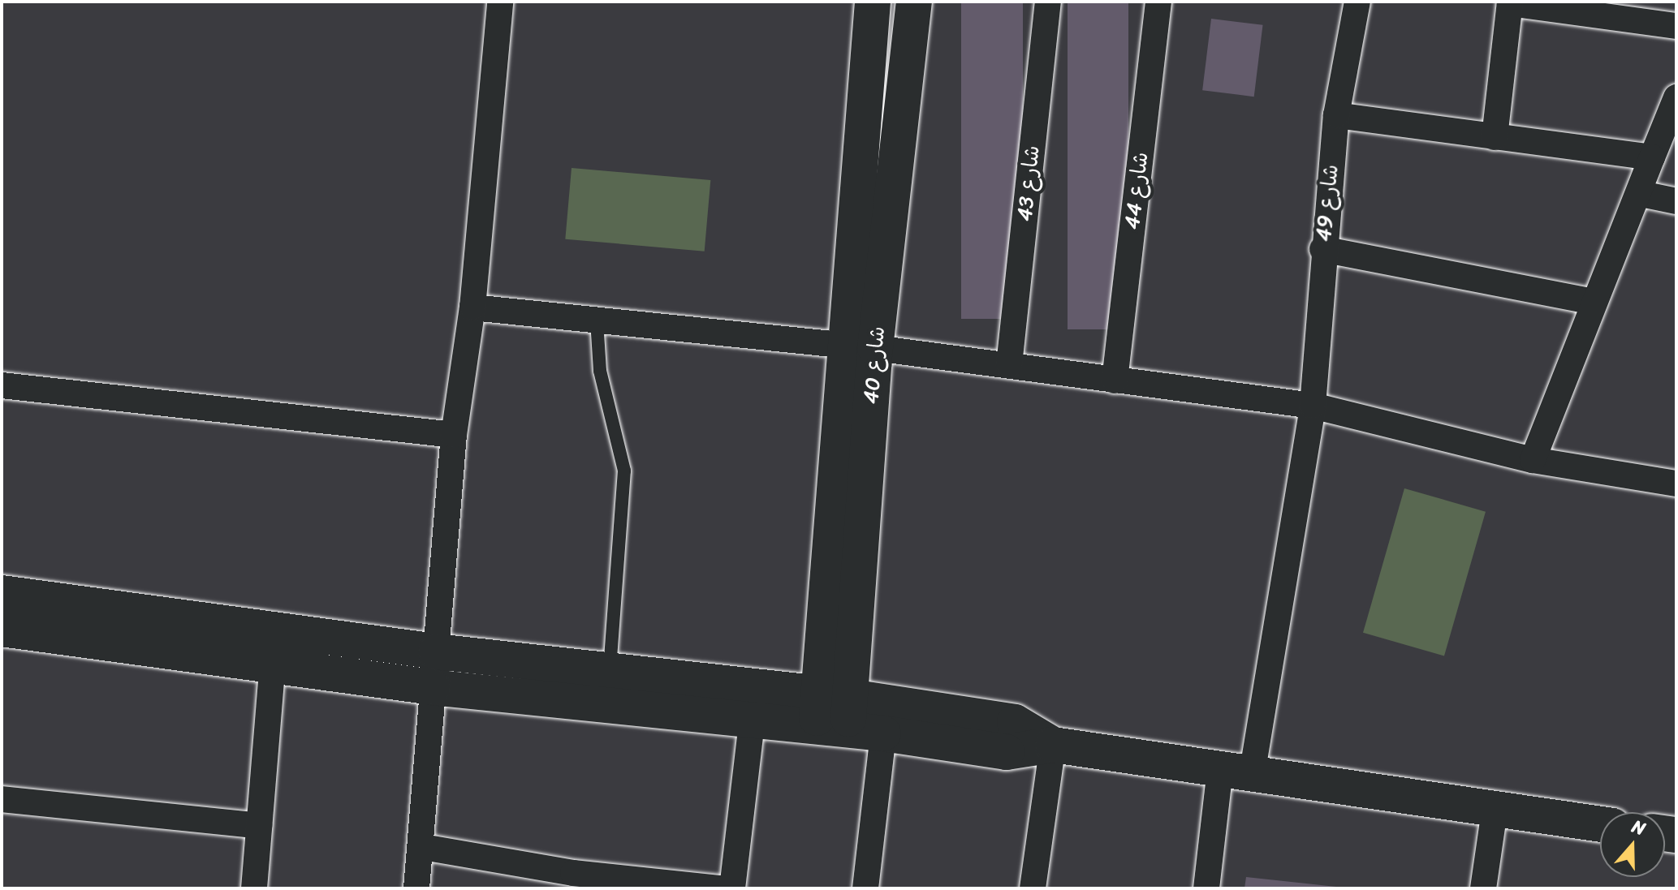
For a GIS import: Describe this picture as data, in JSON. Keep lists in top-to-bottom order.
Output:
{
  "streets": {
    "street": [
      "شارع 43",
      "شارع 44",
      "شارع 49",
      "شارع 40"
    ]
  },
  "north": "top"
}
